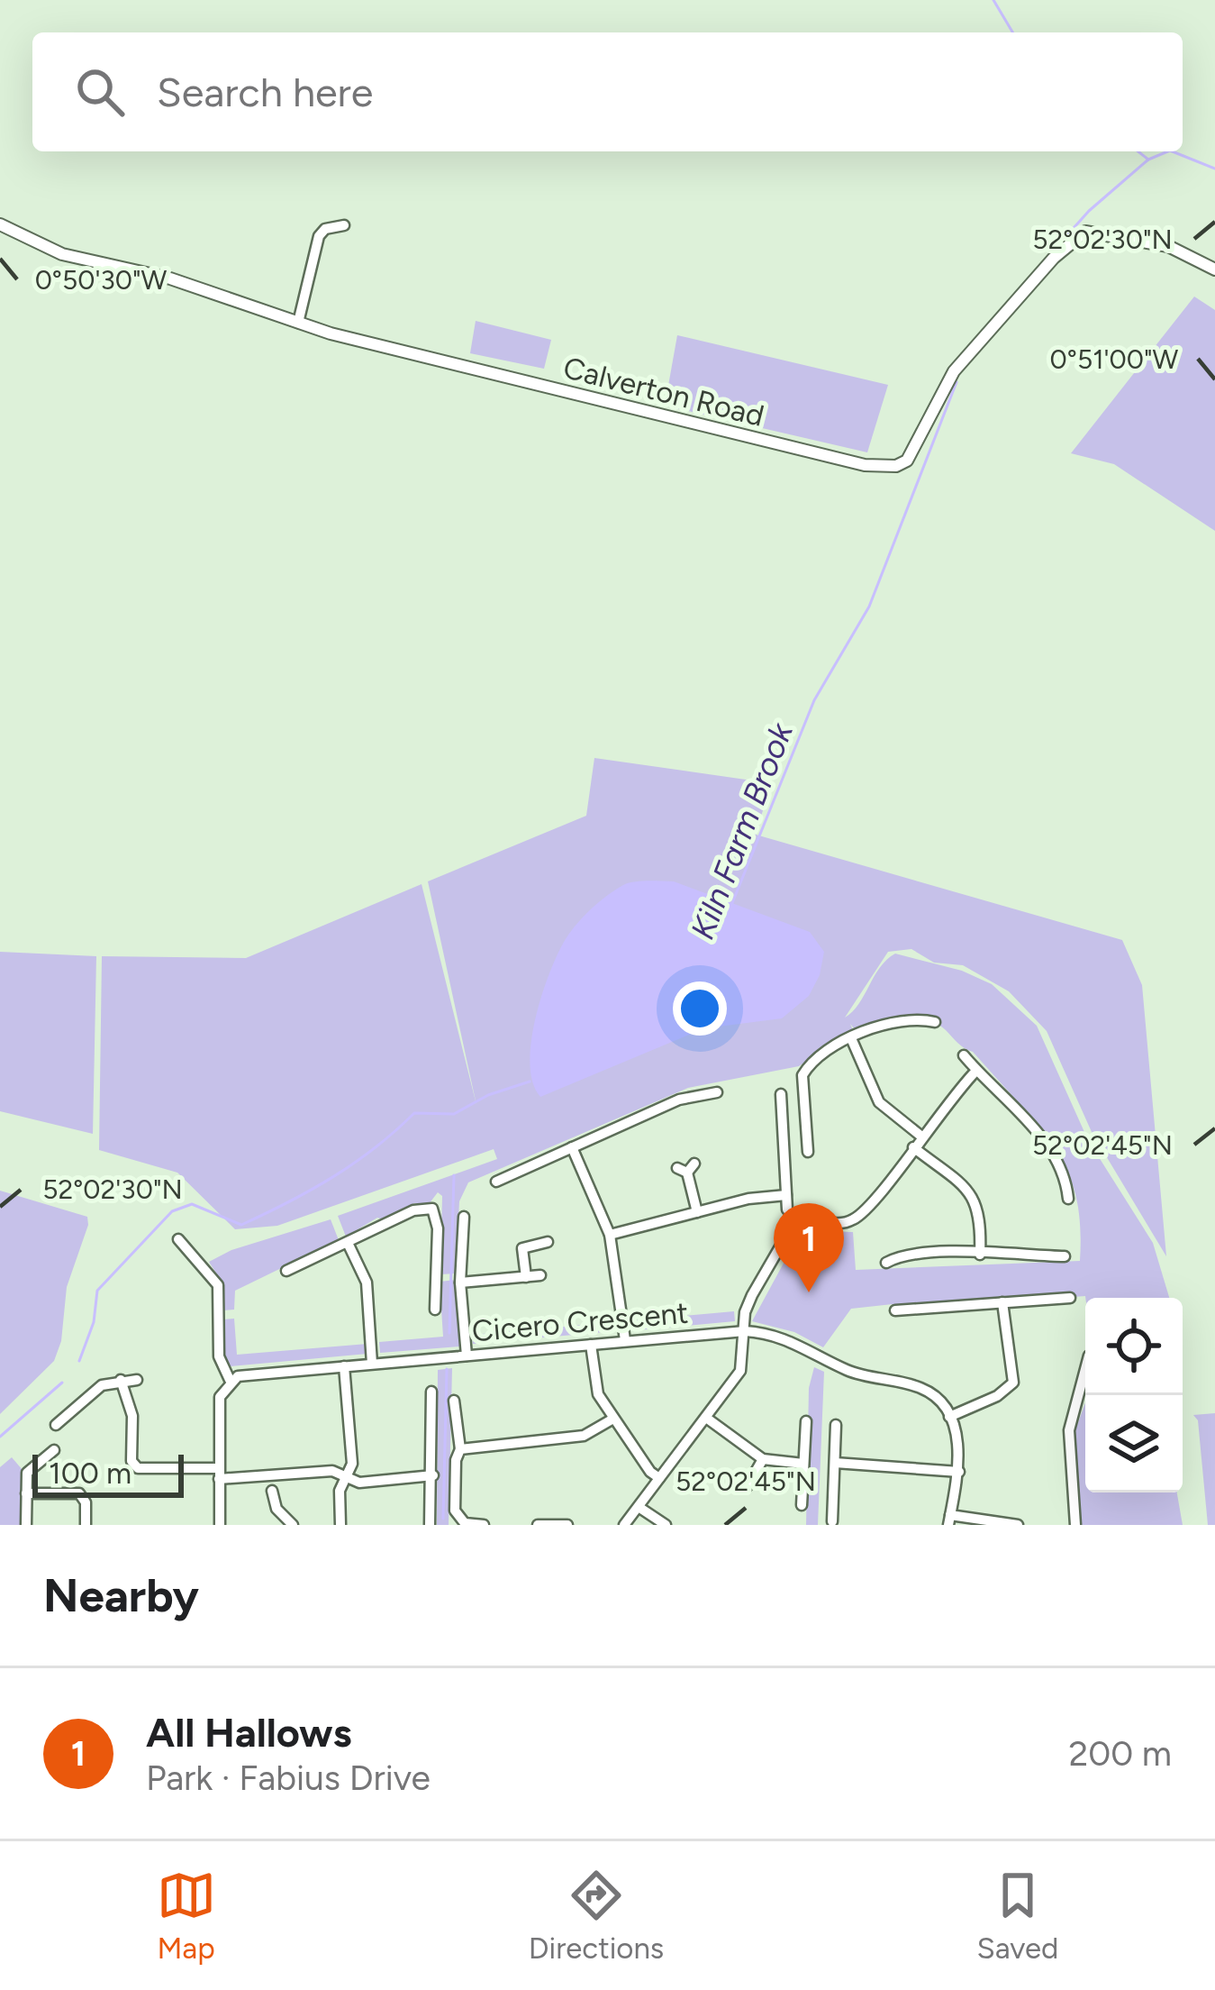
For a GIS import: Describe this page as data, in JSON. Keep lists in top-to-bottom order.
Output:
{
  "streets": {
    "street": ["Calverton Road", "Cicero Crescent"]
  },
  "water": ["Kiln Farm Brook"],
  "scale_bar": "100 m",
  "page": {
    "search": "Search here",
    "pins": "1",
    "scale": "100 m",
    "heading": "Nearby",
    "list": [
      {
        "mark": "1",
        "name": "All Hallows",
        "note": "Park · Fabius Drive",
        "value": "200 m"
      }
    ],
    "nav": ["Map", "Directions", "Saved"]
  },
  "coordinates": [
    "52°02'30\"N",
    "0°50'30\"W",
    "0°51'00\"W",
    "52°02'45\"N"
  ]
}
